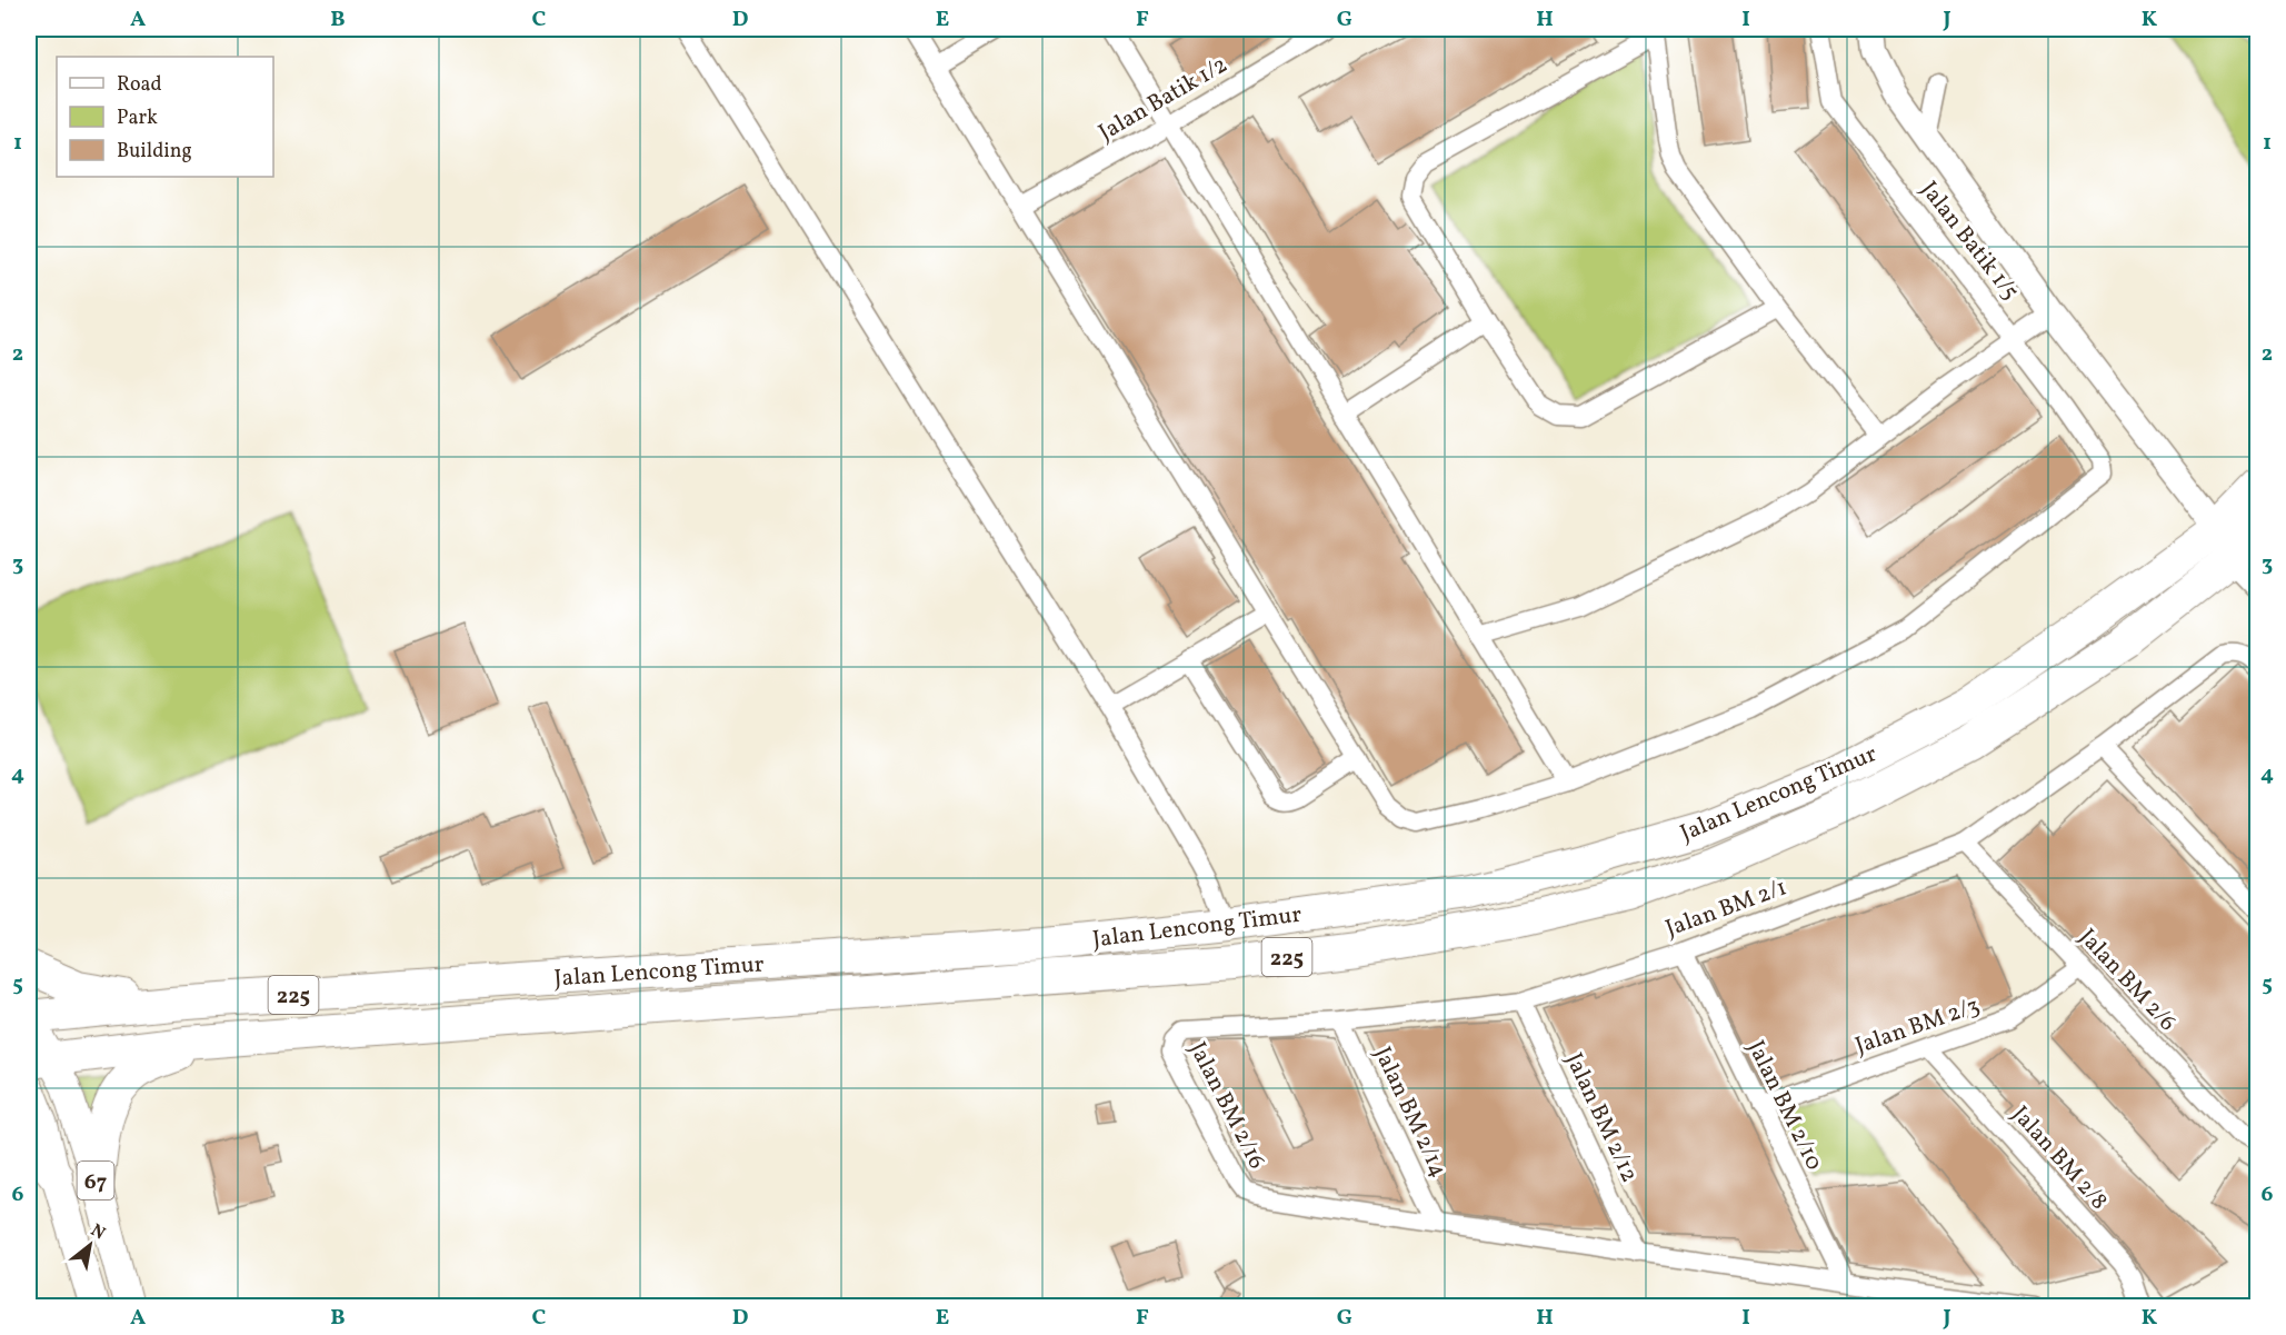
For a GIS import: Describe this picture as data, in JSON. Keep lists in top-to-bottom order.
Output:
{
  "streets": {
    "highway": ["Jalan Lencong Timur", "225"],
    "main road": ["67"],
    "street": [
      "Jalan Batik 1/2",
      "Jalan Batik 1/5",
      "Jalan BM 2/1",
      "Jalan BM 2/6",
      "Jalan BM 2/3",
      "Jalan BM 2/16",
      "Jalan BM 2/10",
      "Jalan BM 2/14",
      "Jalan BM 2/12",
      "Jalan BM 2/8"
    ]
  },
  "crossings": [
    ["Jalan Lencong Timur", "67"],
    ["Jalan BM 2/1", "Jalan BM 2/6"],
    ["Jalan BM 2/1", "Jalan BM 2/16"],
    ["Jalan BM 2/1", "Jalan BM 2/10"],
    ["Jalan BM 2/1", "Jalan BM 2/14"],
    ["Jalan BM 2/1", "Jalan BM 2/12"],
    ["Jalan BM 2/6", "Jalan BM 2/3"],
    ["Jalan BM 2/3", "Jalan BM 2/10"],
    ["Jalan BM 2/3", "Jalan BM 2/8"],
    ["Jalan BM 2/16", "Jalan BM 2/14"]
  ],
  "legend": ["Road", "Park", "Building"],
  "north": "top right",
  "grid": {
    "columns": [
      "A",
      "B",
      "C",
      "D",
      "E",
      "F",
      "G",
      "H",
      "I",
      "J",
      "K"
    ],
    "rows": [
      "1",
      "2",
      "3",
      "4",
      "5",
      "6"
    ]
  }
}
